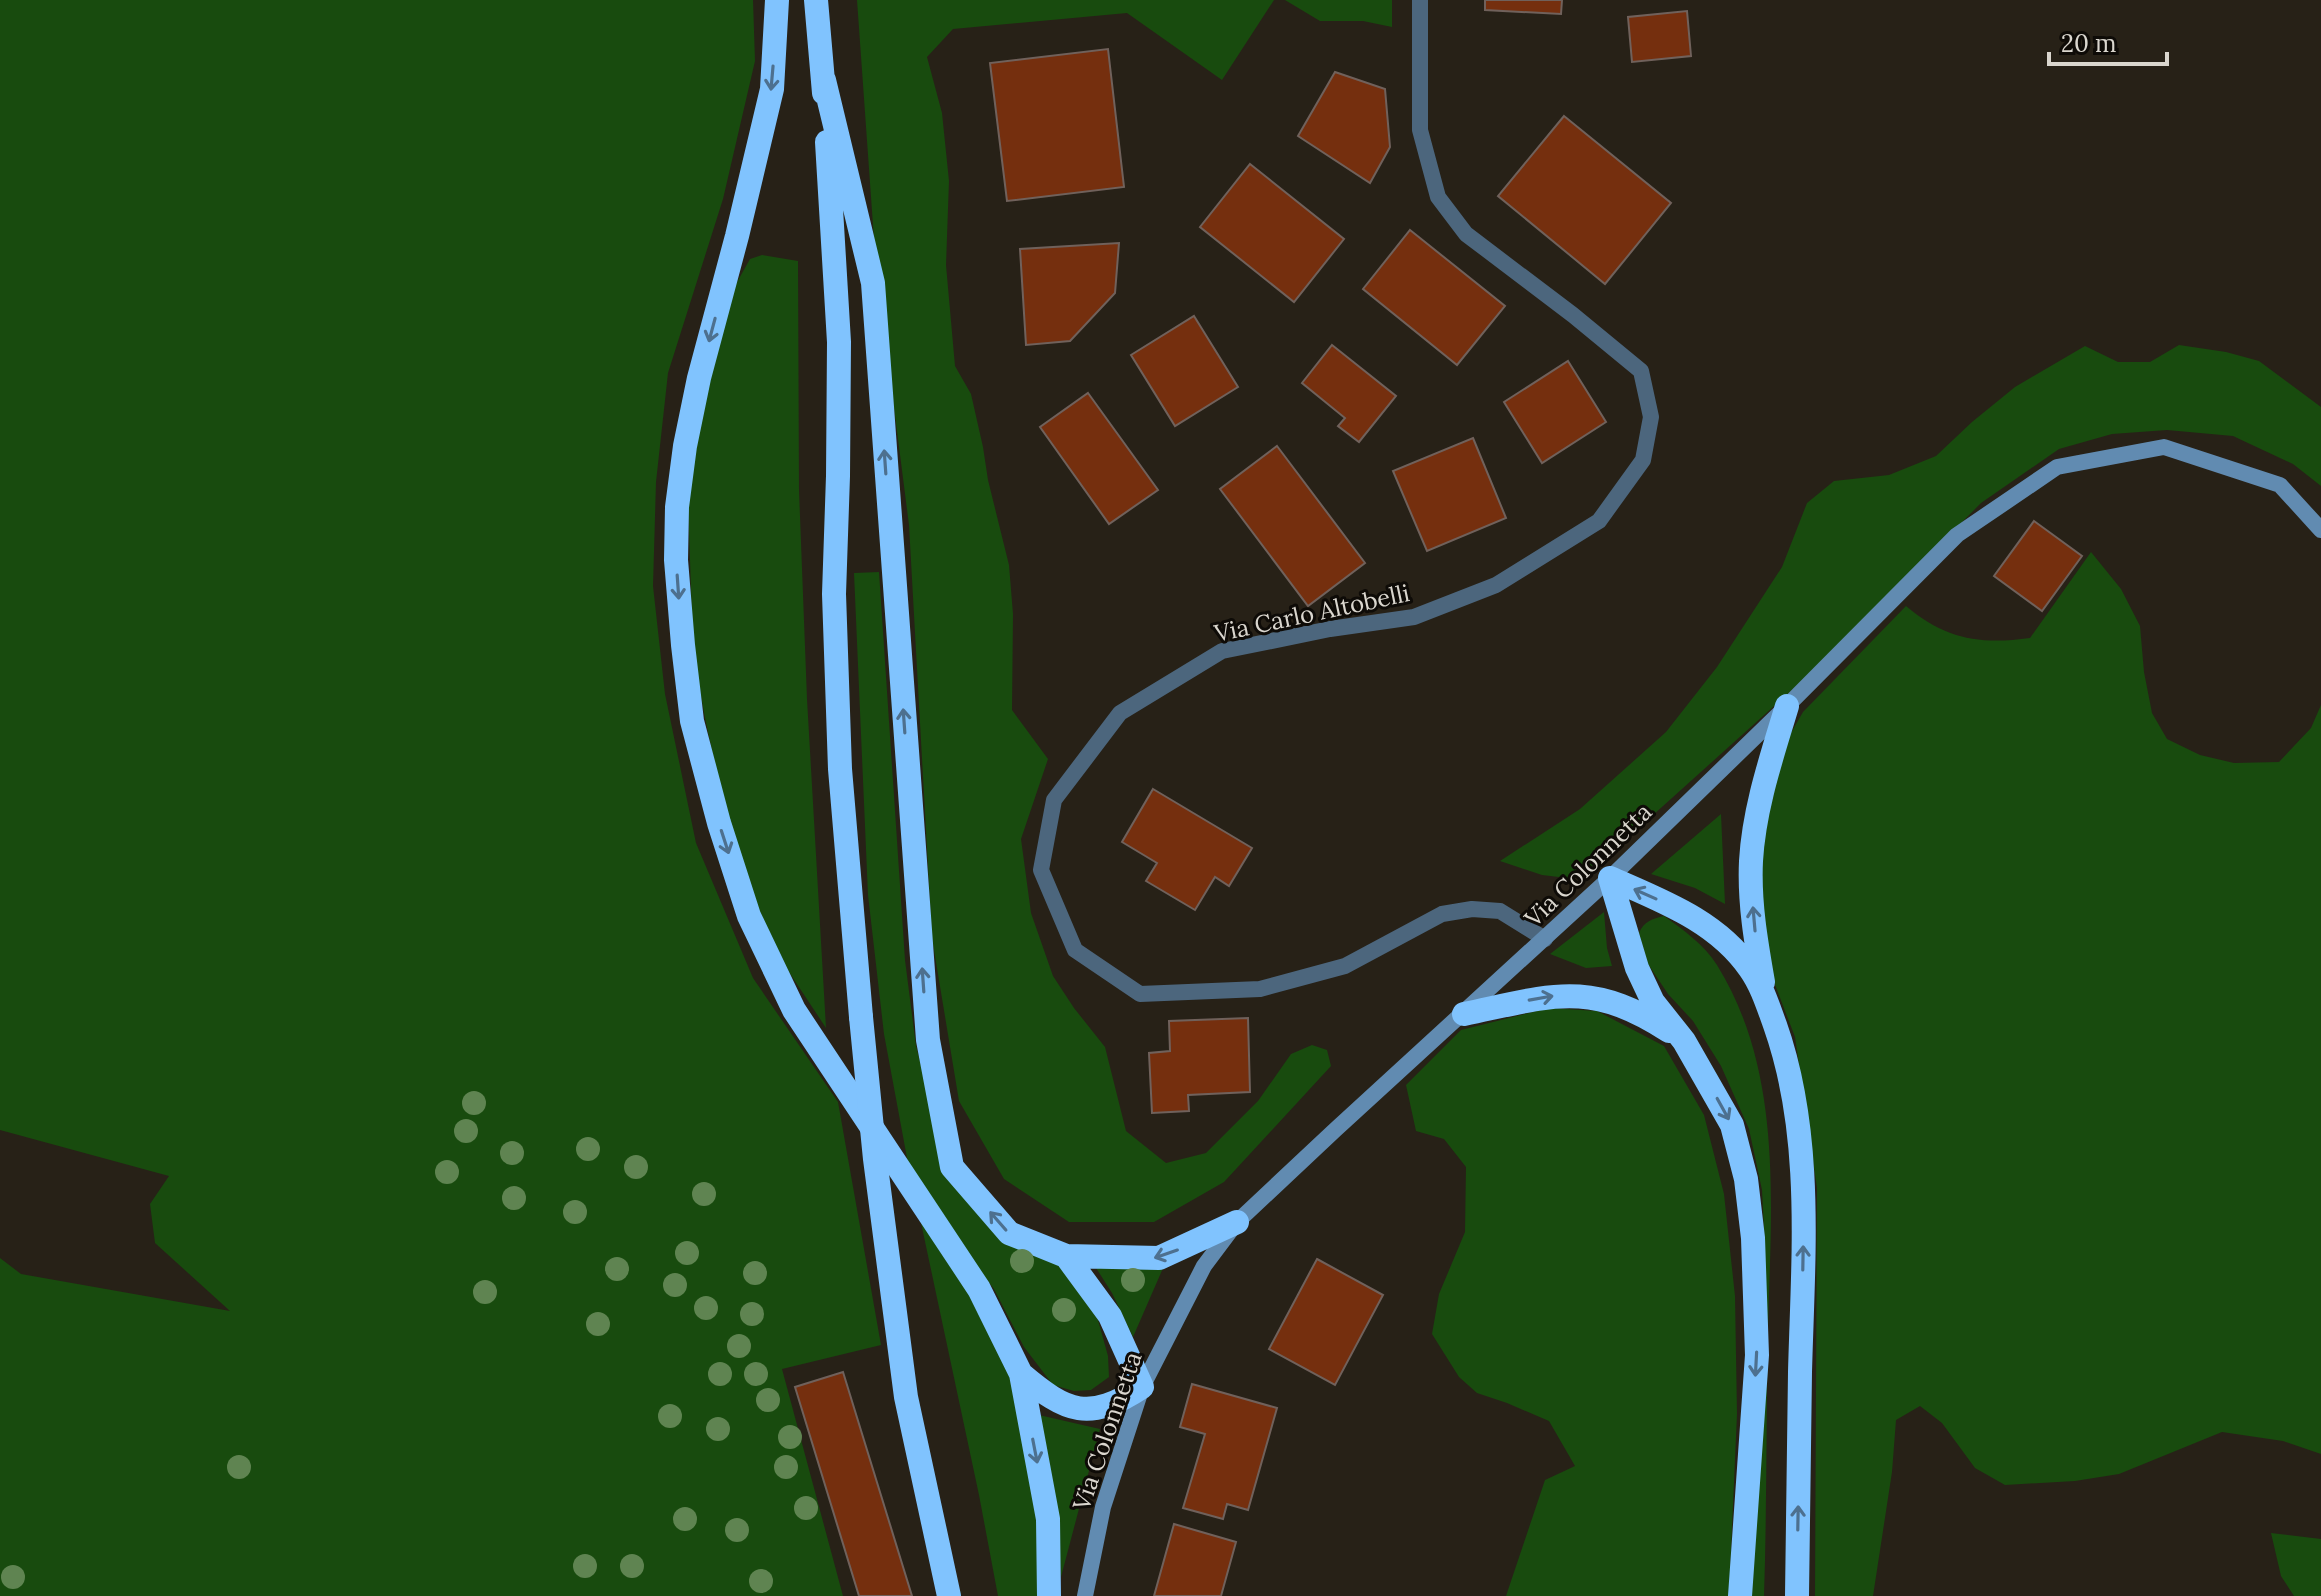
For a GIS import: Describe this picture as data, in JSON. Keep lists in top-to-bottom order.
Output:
{
  "streets": {
    "main road": ["Via Colonnetta"],
    "street": ["Via Carlo Altobelli"]
  },
  "crossings": [
    ["Via Carlo Altobelli", "Via Colonnetta"]
  ],
  "scale_bar": "20 m"
}
